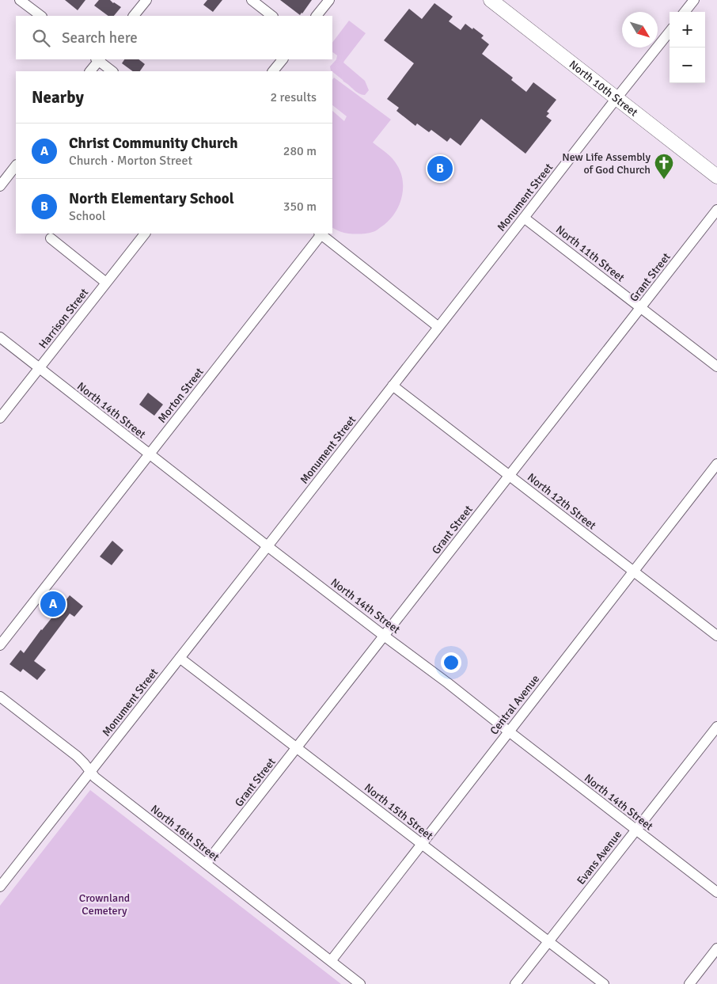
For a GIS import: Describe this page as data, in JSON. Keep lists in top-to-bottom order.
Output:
{
  "streets": {
    "main road": ["North 10th Street"],
    "street": [
      "Monument Street",
      "North 11th Street",
      "Grant Street",
      "Harrison Street",
      "Morton Street",
      "North 14th Street",
      "North 12th Street",
      "Central Avenue",
      "North 15th Street",
      "North 16th Street",
      "Evans Avenue"
    ]
  },
  "crossings": [
    ["North 10th Street", "Monument Street"],
    ["Monument Street", "North 11th Street"],
    ["Monument Street", "North 14th Street"],
    ["Monument Street", "North 12th Street"],
    ["Monument Street", "North 15th Street"],
    ["Monument Street", "North 16th Street"],
    ["North 11th Street", "Grant Street"],
    ["Grant Street", "North 14th Street"],
    ["Grant Street", "North 12th Street"],
    ["Grant Street", "North 15th Street"],
    ["Grant Street", "North 16th Street"],
    ["Harrison Street", "North 14th Street"],
    ["Morton Street", "North 14th Street"],
    ["North 14th Street", "Central Avenue"],
    ["North 14th Street", "Evans Avenue"],
    ["North 12th Street", "Central Avenue"],
    ["Central Avenue", "North 15th Street"],
    ["Central Avenue", "North 16th Street"],
    ["North 15th Street", "Evans Avenue"]
  ],
  "parks": ["Crownland Cemetery"],
  "places": {
    "church": ["New Life Assembly of God Church"]
  },
  "north": "bottom right",
  "page": {
    "map_buttons": ["+", "−"],
    "search": "Search here",
    "heading": ["Nearby", "2 results"],
    "list": [
      {
        "mark": "A",
        "name": "Christ Community Church",
        "note": "Church · Morton Street",
        "value": "280 m"
      },
      {
        "mark": "B",
        "name": "North Elementary School",
        "note": "School",
        "value": "350 m"
      }
    ],
    "pins": ["B", "A"]
  }
}
